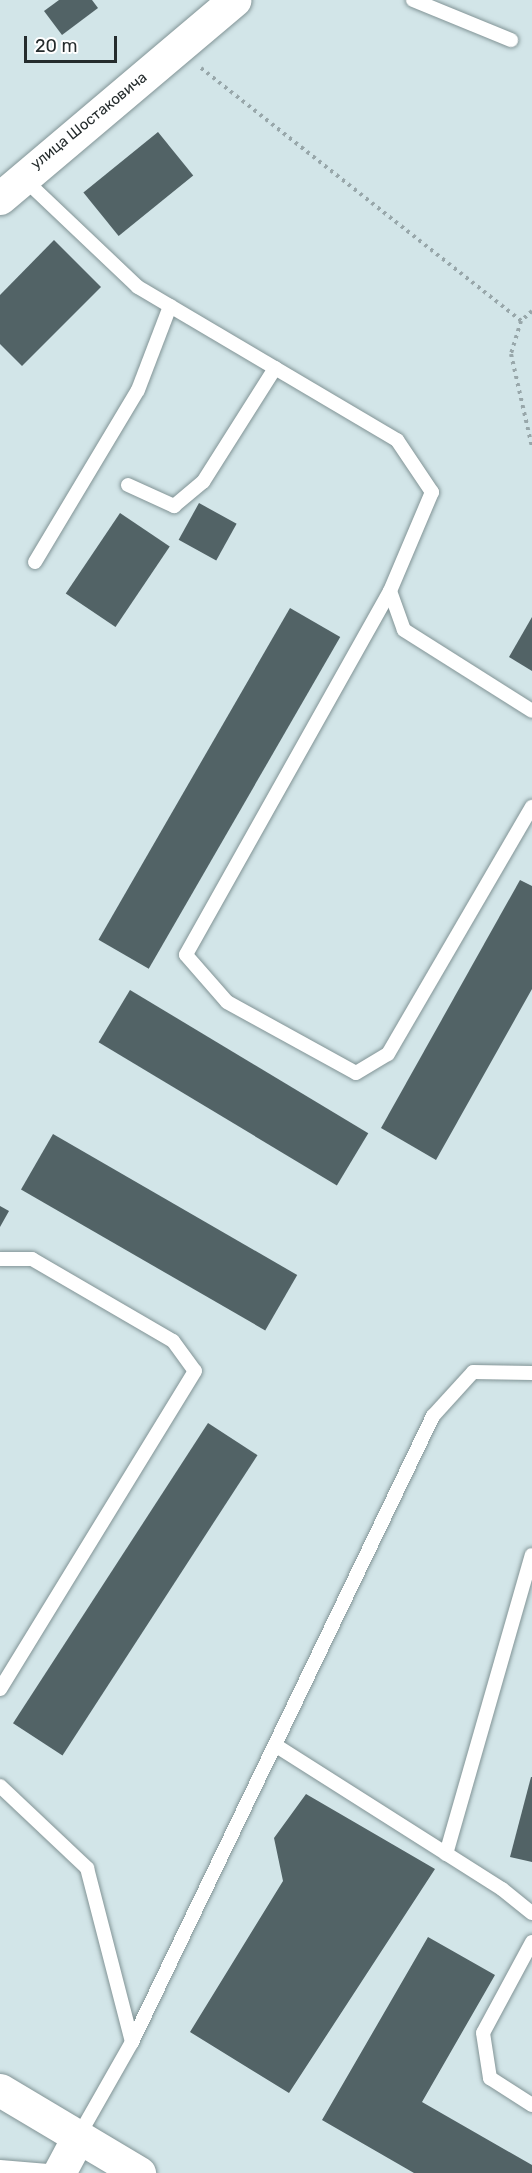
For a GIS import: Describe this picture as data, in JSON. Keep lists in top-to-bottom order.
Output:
{
  "streets": {
    "street": ["улица Шостаковича"]
  },
  "scale_bar": "20 m"
}
